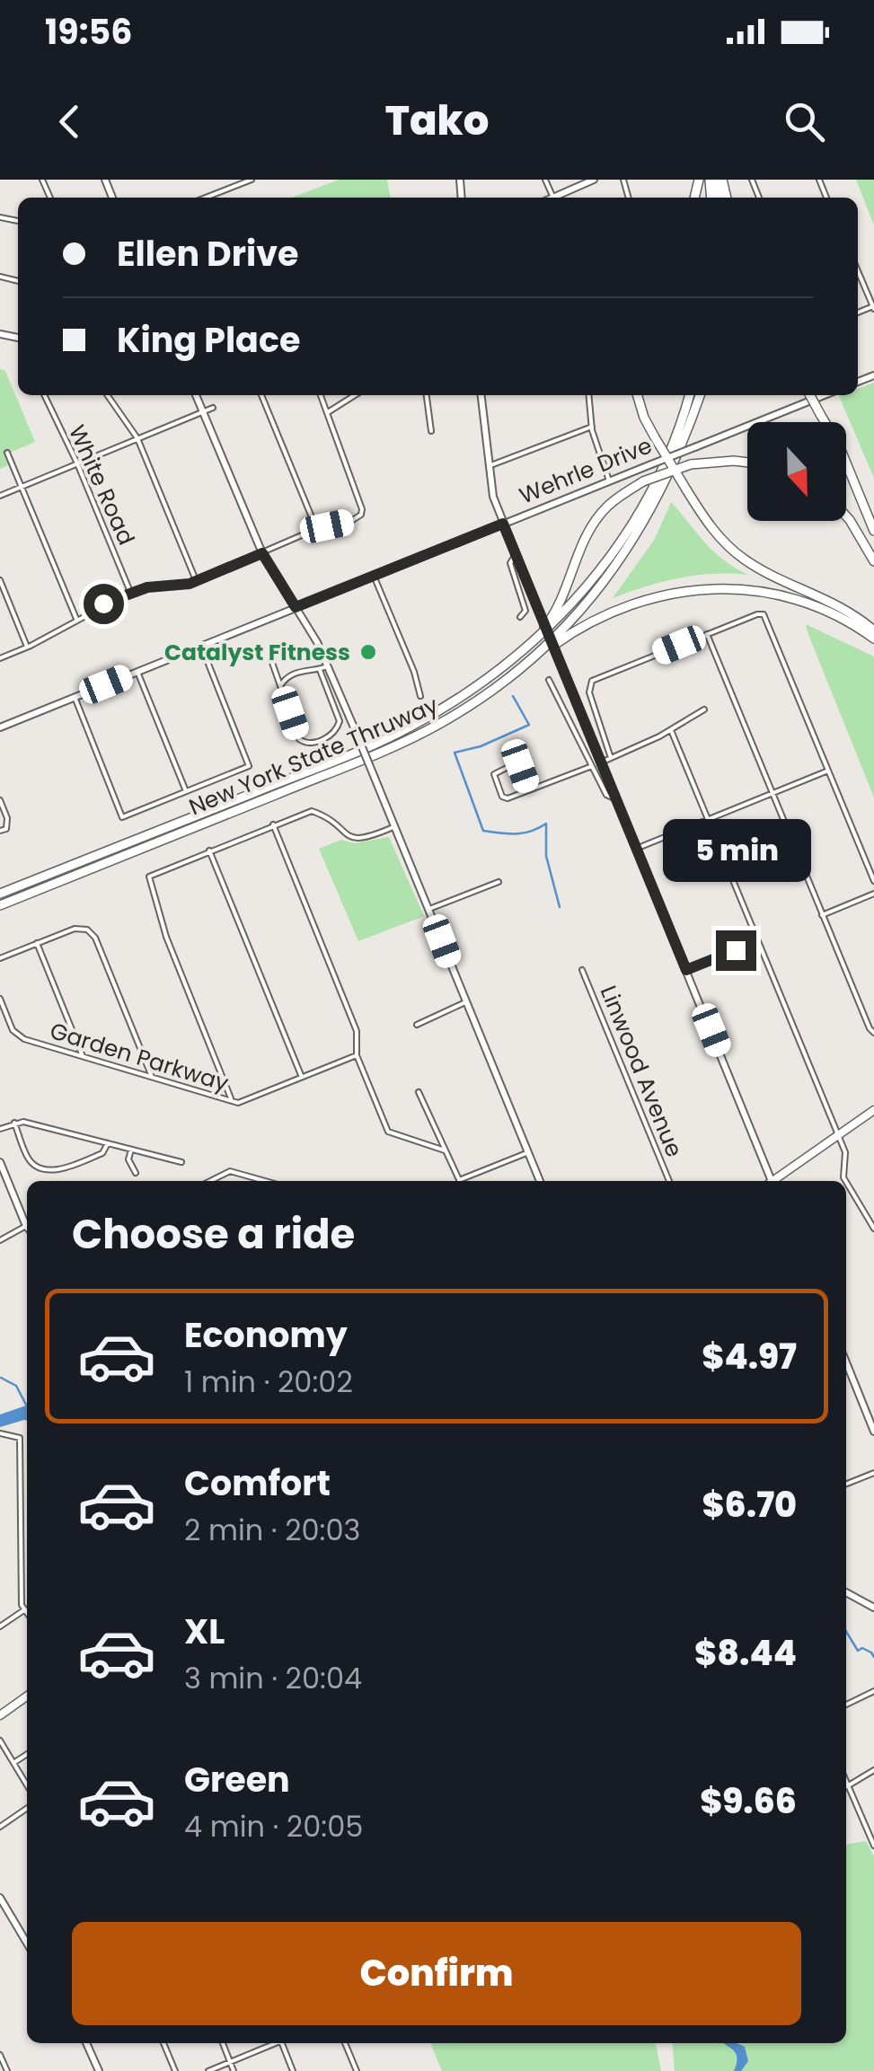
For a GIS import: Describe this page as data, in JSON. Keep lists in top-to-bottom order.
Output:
{
  "streets": {
    "highway": ["New York State Thruway"],
    "street": [
      "Wehrle Drive",
      "White Road",
      "Garden Parkway",
      "Linwood Avenue"
    ]
  },
  "places": ["Catalyst Fitness"],
  "north": "bottom",
  "page": {
    "status": "19:56",
    "header": "Tako",
    "banner": ["Ellen Drive", "King Place"],
    "bubble": "5 min",
    "heading": "Choose a ride",
    "list": [
      {
        "name": "Economy",
        "note": "1 min · 20:02",
        "value": "$4.97"
      },
      {
        "name": "Comfort",
        "note": "2 min · 20:03",
        "value": "$6.70"
      },
      {
        "name": "XL",
        "note": "3 min · 20:04",
        "value": "$8.44"
      },
      {
        "name": "Green",
        "note": "4 min · 20:05",
        "value": "$9.66"
      }
    ],
    "buttons": "Confirm"
  }
}
